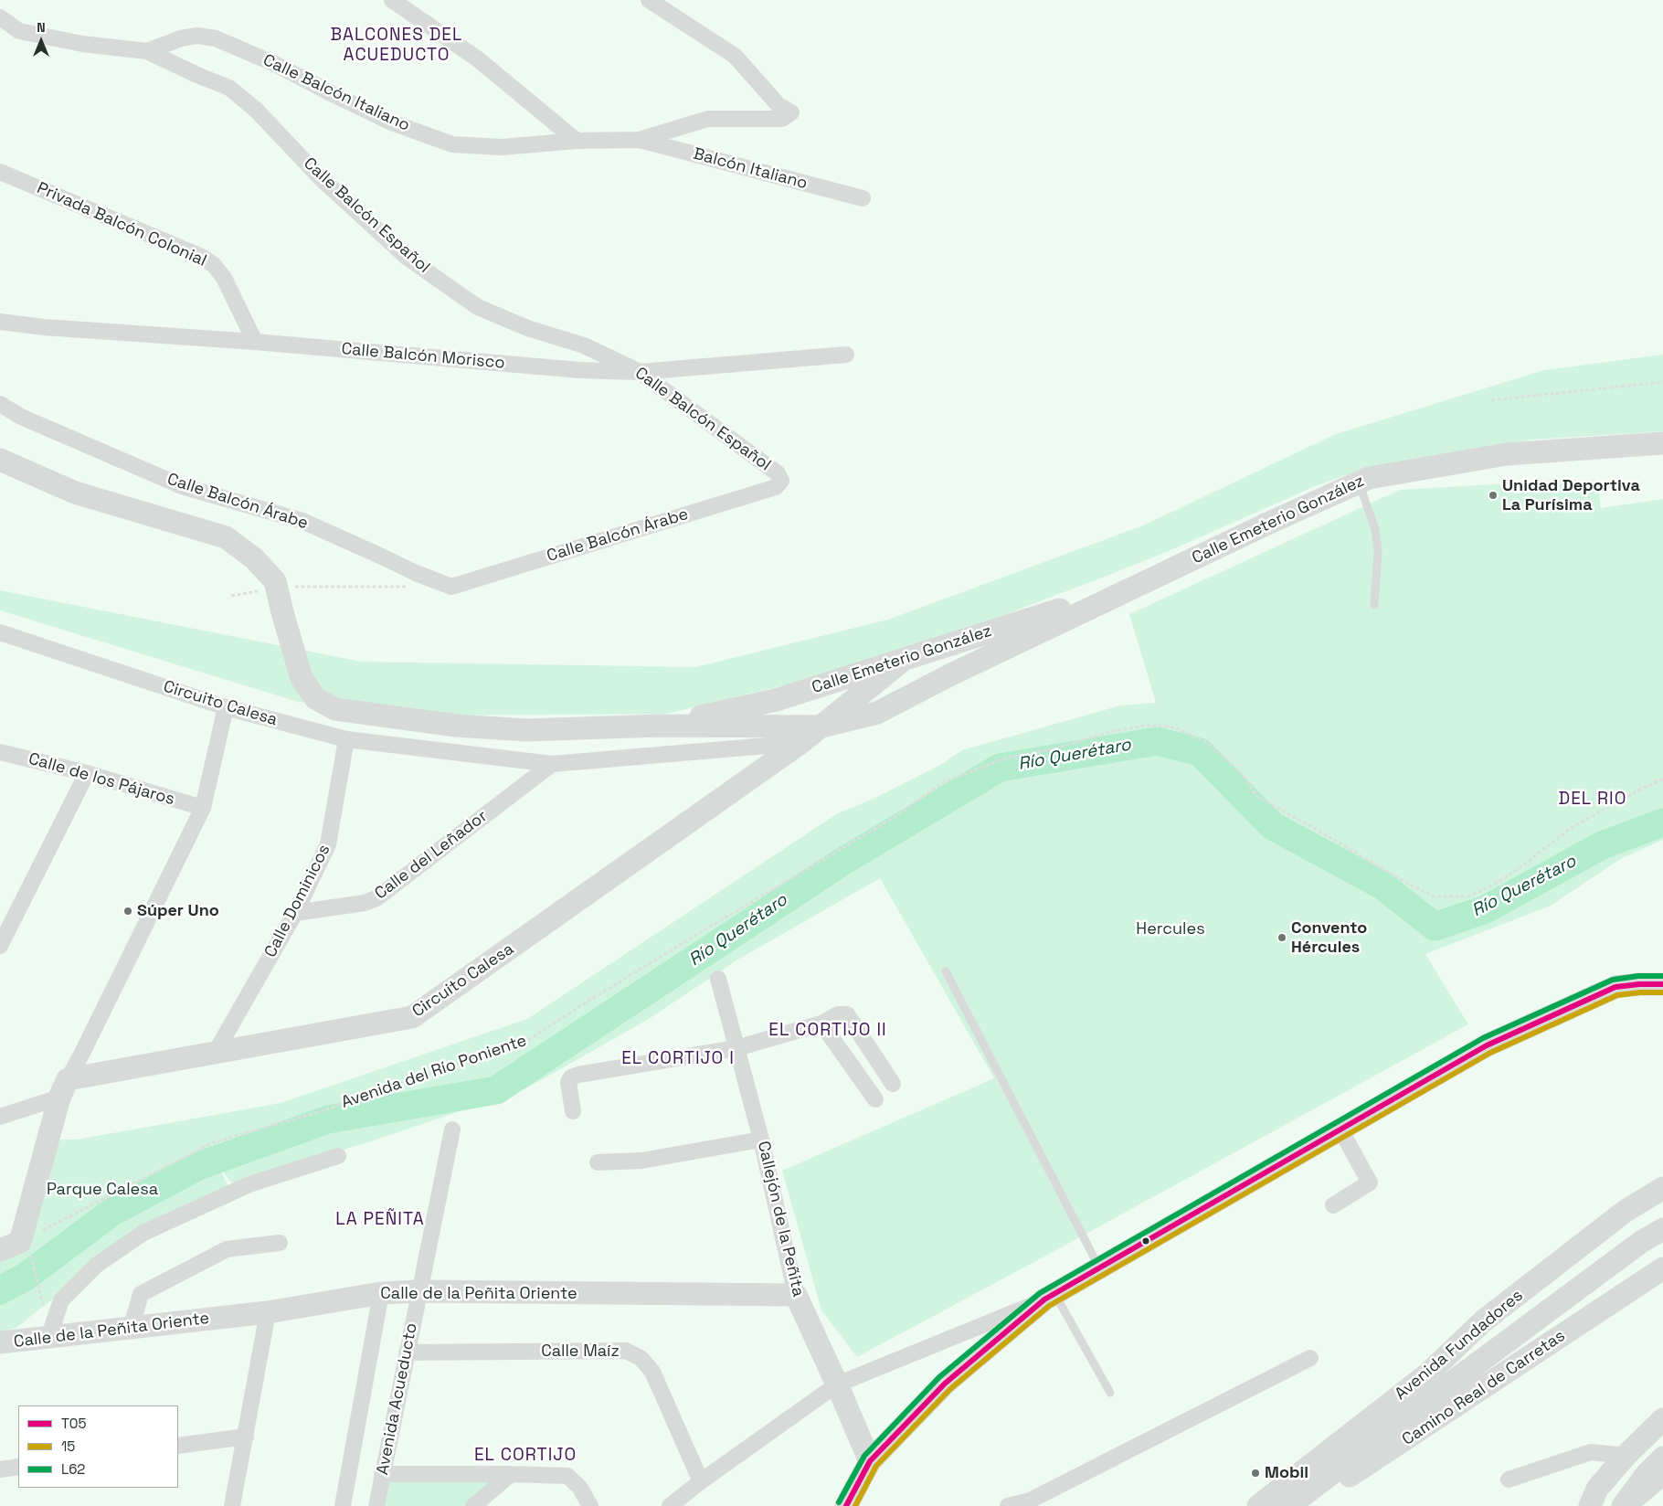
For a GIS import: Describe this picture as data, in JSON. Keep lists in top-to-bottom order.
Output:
{
  "streets": {
    "street": [
      "Calle Balcón Italiano",
      "Balcón Italiano",
      "Calle Balcón Español",
      "Privada Balcón Colonial",
      "Calle Balcón Morisco",
      "Calle Balcón Árabe",
      "Calle Emeterio González",
      "Circuito Calesa",
      "Calle de los Pájaros",
      "Calle del Leñador",
      "Calle Dominicos",
      "Callejón de la Peñita",
      "Calle de la Peñita Oriente",
      "Avenida Fundadores",
      "Calle Maíz",
      "Camino Real de Carretas",
      "Avenida Acueducto"
    ],
    "path": ["Avenida del Río Poniente"]
  },
  "crossings": [
    ["Calle Balcón Italiano", "Balcón Italiano"],
    ["Calle Balcón Italiano", "Calle Balcón Español"],
    ["Calle Balcón Español", "Calle Balcón Morisco"],
    ["Calle Balcón Español", "Calle Balcón Árabe"],
    ["Privada Balcón Colonial", "Calle Balcón Morisco"],
    ["Calle Emeterio González", "Circuito Calesa"],
    ["Circuito Calesa", "Calle del Leñador"],
    ["Circuito Calesa", "Calle Dominicos"],
    ["Calle del Leñador", "Calle Dominicos"],
    ["Callejón de la Peñita", "Calle de la Peñita Oriente"],
    ["Calle de la Peñita Oriente", "Avenida Acueducto"],
    ["Calle Maíz", "Avenida Acueducto"]
  ],
  "districts": [
    "BALCONES DEL ACUEDUCTO",
    "DEL RIO",
    "EL CORTIJO II",
    "EL CORTIJO I",
    "LA PEÑITA",
    "EL CORTIJO"
  ],
  "water": ["Río Querétaro"],
  "parks": ["Hercules", "Parque Calesa"],
  "places": [
    "Unidad Deportiva La Purísima",
    "Súper Uno",
    "Convento Hércules",
    "Mobil"
  ],
  "lines": ["transit line L62", "transit line T05", "transit line 15"],
  "legend": ["T05", "15", "L62"],
  "north": "top"
}
